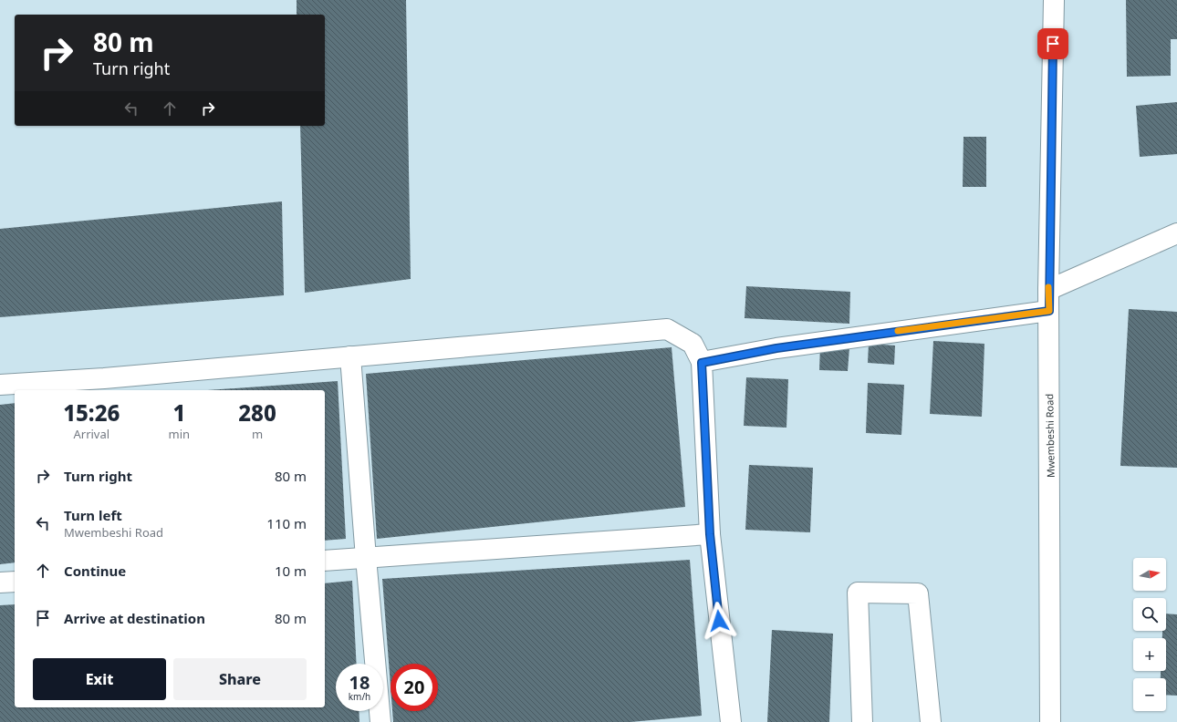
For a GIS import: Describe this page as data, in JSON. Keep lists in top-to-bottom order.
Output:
{
  "streets": {
    "street": ["Mwembeshi Road"]
  },
  "north": "right",
  "page": {
    "turn": ["80 m", "Turn right"],
    "eta": [
      "15:26",
      "Arrival",
      "1",
      "min",
      "280",
      "m"
    ],
    "list": [
      {
        "name": "Turn right",
        "value": "80 m"
      },
      {
        "name": "Turn left",
        "note": "Mwembeshi Road",
        "value": "110 m"
      },
      {
        "name": "Continue",
        "value": "10 m"
      },
      {
        "name": "Arrive at destination",
        "value": "80 m"
      }
    ],
    "map_buttons": ["+", "−"],
    "buttons": ["Exit", "Share"],
    "speed": "18 km/h",
    "limit": "20"
  }
}
